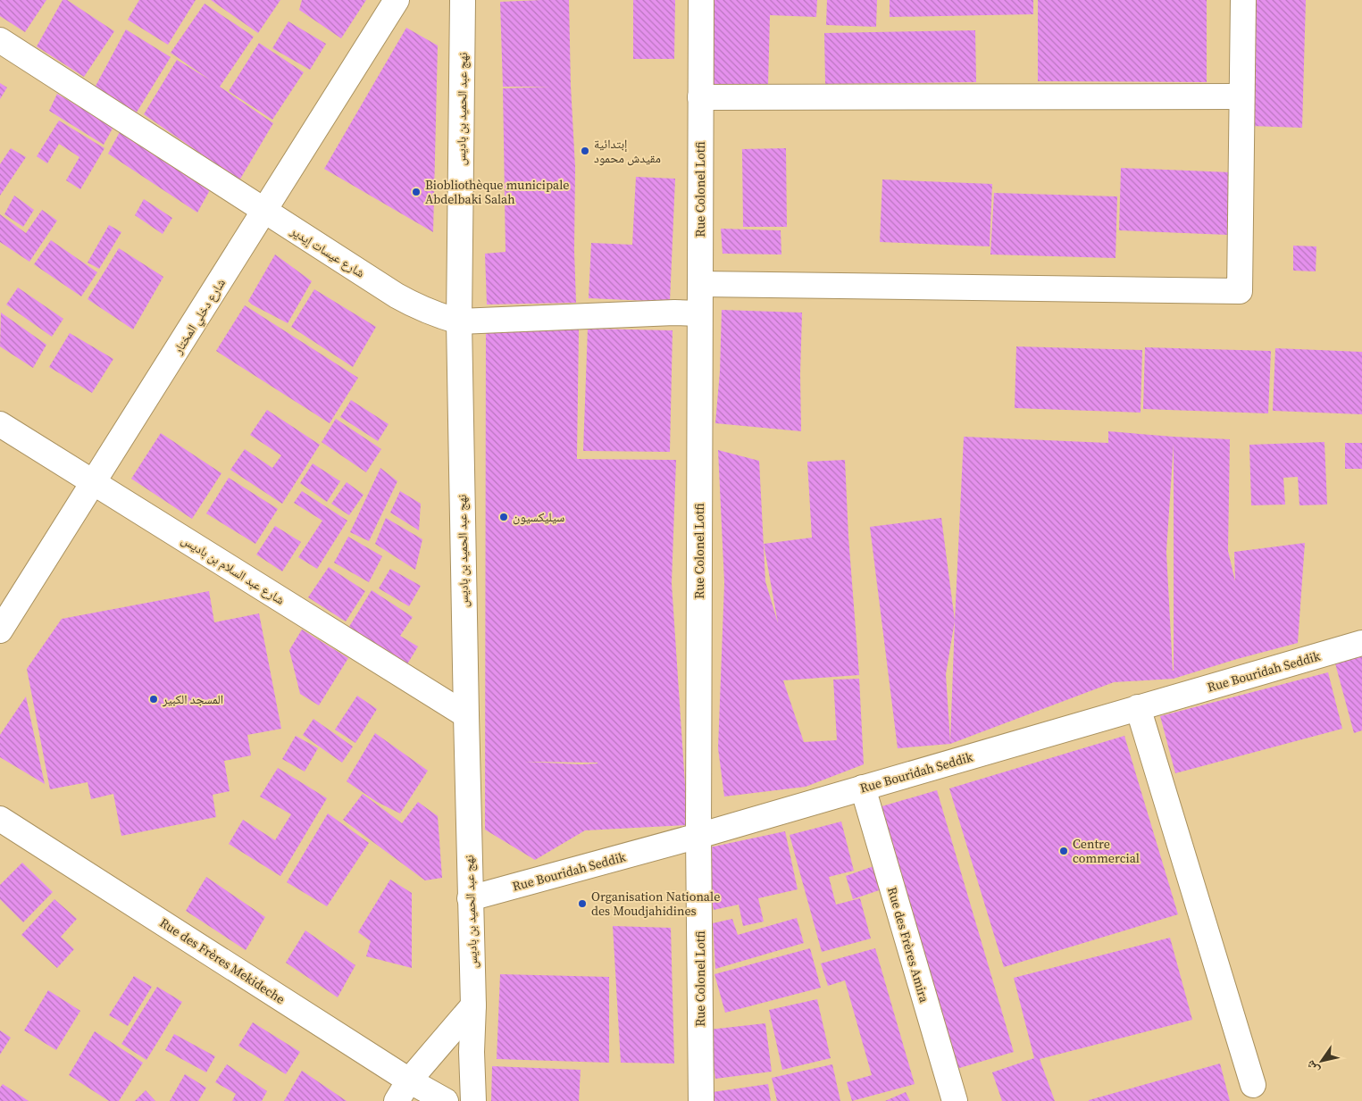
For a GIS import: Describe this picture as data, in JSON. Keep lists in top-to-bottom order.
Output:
{
  "streets": {
    "street": [
      "نهج عبد الحميد بن باديس",
      "Rue Colonel Lotfi",
      "شارع عيسات إيدير",
      "شارع دخلي المختار",
      "شارع عبد السلام بن باديس",
      "Rue Bouridah Seddik",
      "Rue des Frères Amira",
      "Rue des Frères Mekideche"
    ]
  },
  "crossings": [
    ["نهج عبد الحميد بن باديس", "شارع عيسات إيدير"],
    ["نهج عبد الحميد بن باديس", "شارع عبد السلام بن باديس"],
    ["نهج عبد الحميد بن باديس", "Rue Bouridah Seddik"],
    ["Rue Colonel Lotfi", "شارع عيسات إيدير"],
    ["Rue Colonel Lotfi", "Rue Bouridah Seddik"],
    ["شارع عيسات إيدير", "شارع دخلي المختار"],
    ["شارع دخلي المختار", "شارع عبد السلام بن باديس"],
    ["Rue Bouridah Seddik", "Rue des Frères Amira"]
  ],
  "places": [
    "إبتدائية مقيدش محمود",
    "Biobliothèque municipale Abdelbaki Salah",
    "سيليكسيون",
    "المسجد الكبير",
    "Centre commercial",
    "Organisation Nationale des Moudjahidines"
  ],
  "north": "bottom left"
}
